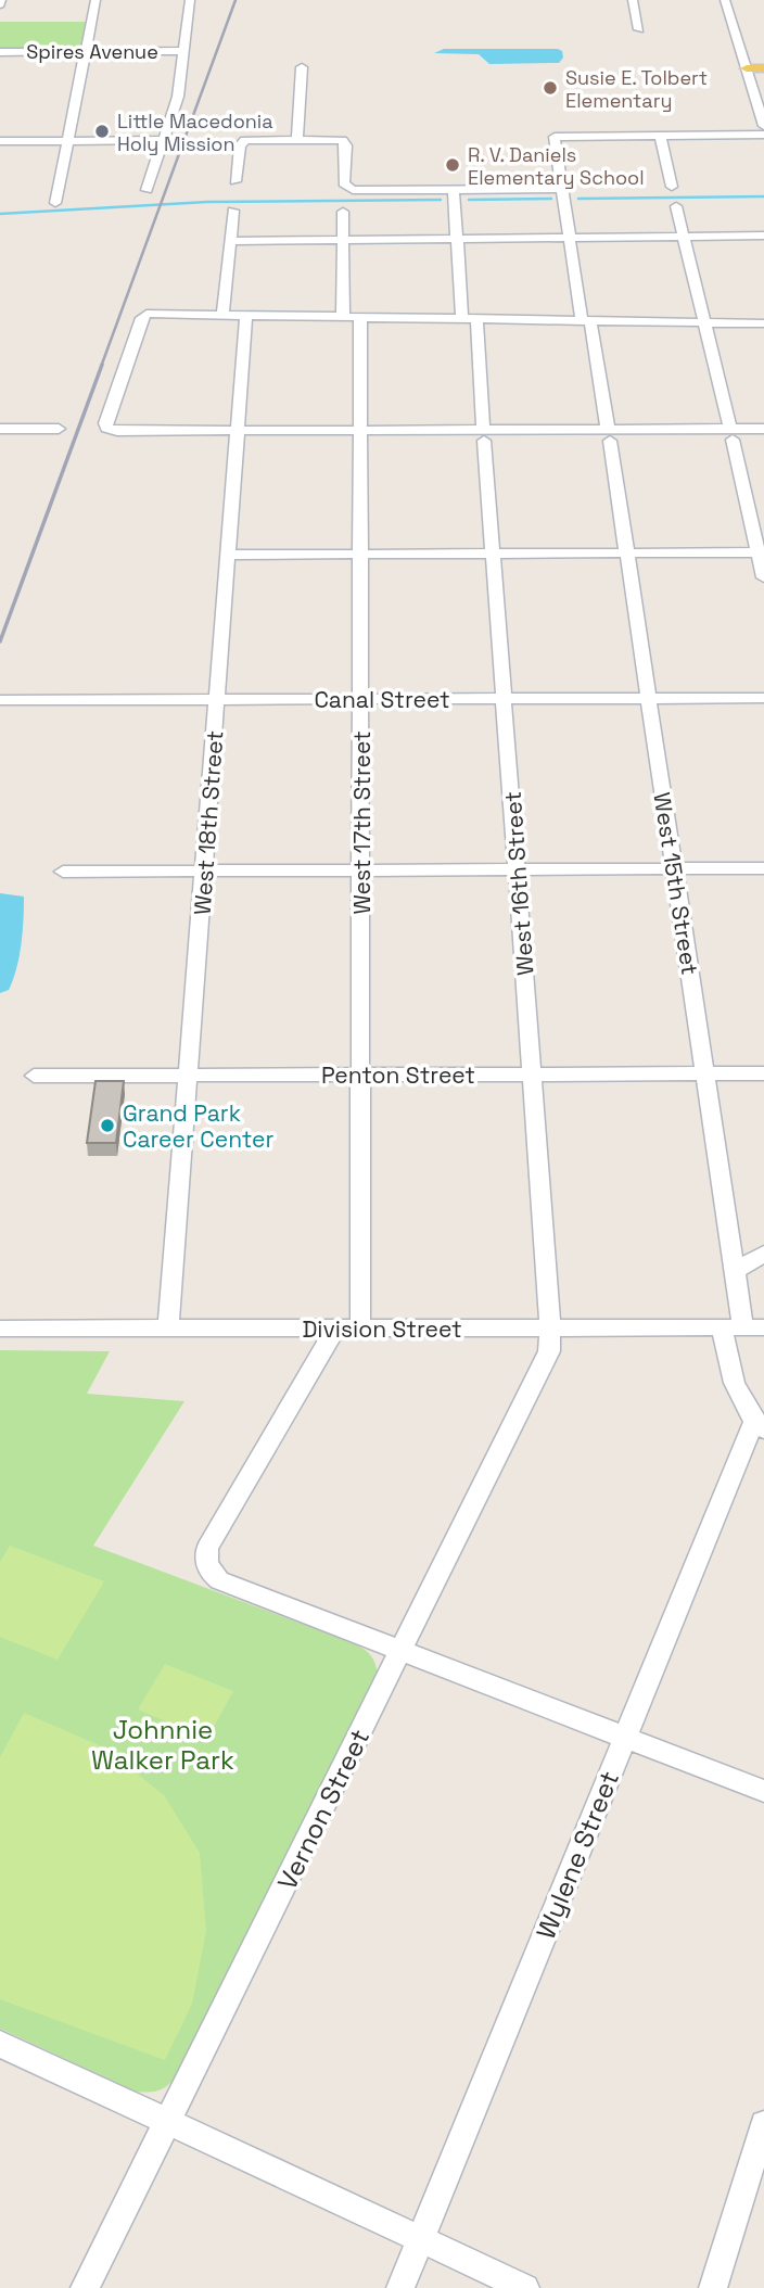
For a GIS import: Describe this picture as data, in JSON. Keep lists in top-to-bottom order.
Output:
{
  "streets": {
    "street": [
      "Spires Avenue",
      "Canal Street",
      "West 18th Street",
      "West 17th Street",
      "West 16th Street",
      "West 15th Street",
      "Penton Street",
      "Division Street",
      "Vernon Street",
      "Wylene Street"
    ]
  },
  "crossings": [
    ["Canal Street", "West 18th Street"],
    ["Canal Street", "West 17th Street"],
    ["Canal Street", "West 16th Street"],
    ["Canal Street", "West 15th Street"],
    ["West 18th Street", "Penton Street"],
    ["West 18th Street", "Division Street"],
    ["West 17th Street", "Penton Street"],
    ["West 17th Street", "Division Street"],
    ["West 16th Street", "Penton Street"],
    ["West 16th Street", "Division Street"],
    ["West 16th Street", "Vernon Street"],
    ["West 15th Street", "Penton Street"],
    ["West 15th Street", "Division Street"],
    ["Division Street", "Vernon Street"]
  ],
  "parks": ["Johnnie Walker Park"],
  "places": [
    "Susie E. Tolbert Elementary",
    "Little Macedonia Holy Mission",
    "R. V. Daniels Elementary School",
    "Grand Park Career Center"
  ]
}
